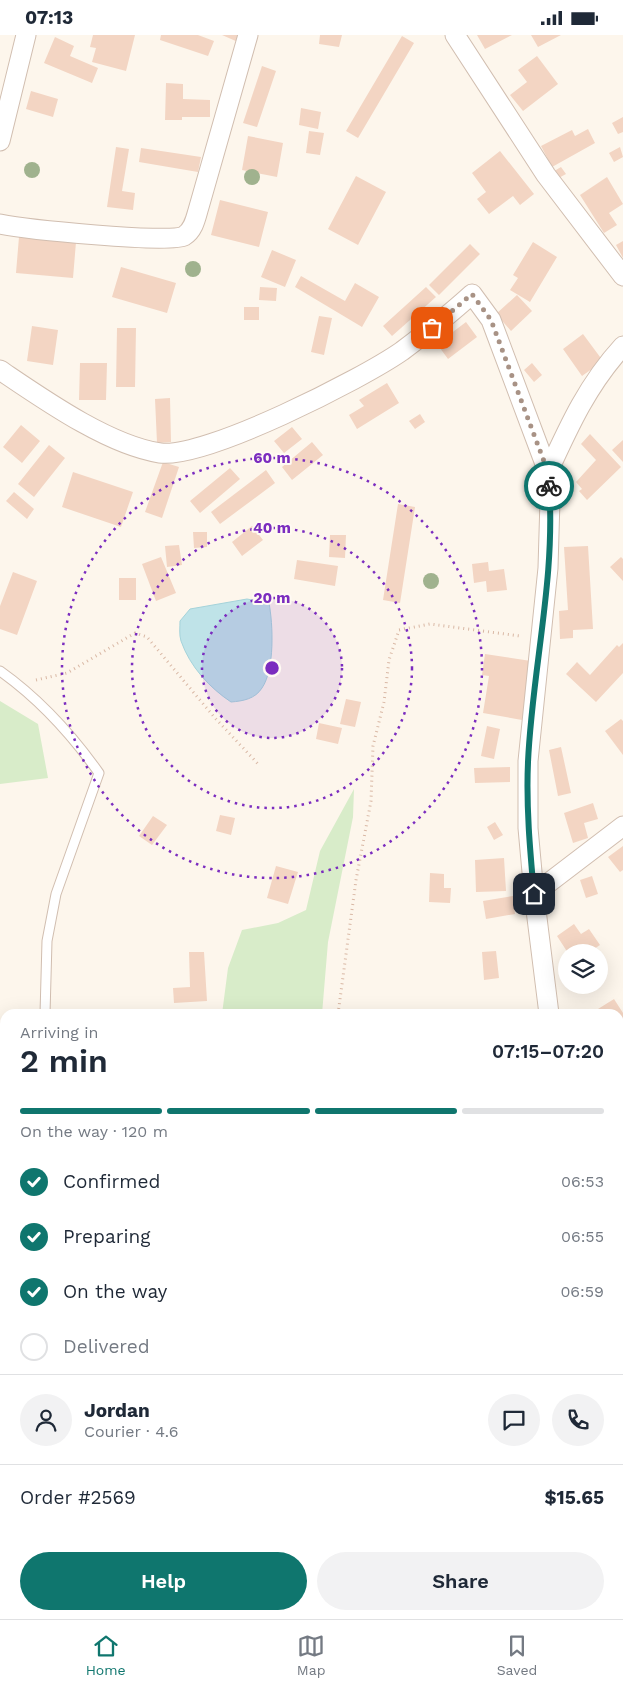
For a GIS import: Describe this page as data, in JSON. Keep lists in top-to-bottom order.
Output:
{
  "page": {
    "status": "07:13",
    "heading": ["2 min", "Arriving in", "07:15–07:20"],
    "panel": [
      "Jordan",
      "Courier · 4.6",
      "Order #2569",
      "$15.65"
    ],
    "bar": "On the way · 120 m",
    "list": [
      ["Confirmed", "06:53"],
      ["Preparing", "06:55"],
      ["On the way", "06:59"],
      "Delivered"
    ],
    "buttons": ["Help", "Share"],
    "tabs": ["Home", "Map", "Saved"]
  },
  "rings": ["60 m", "40 m", "20 m"]
}
